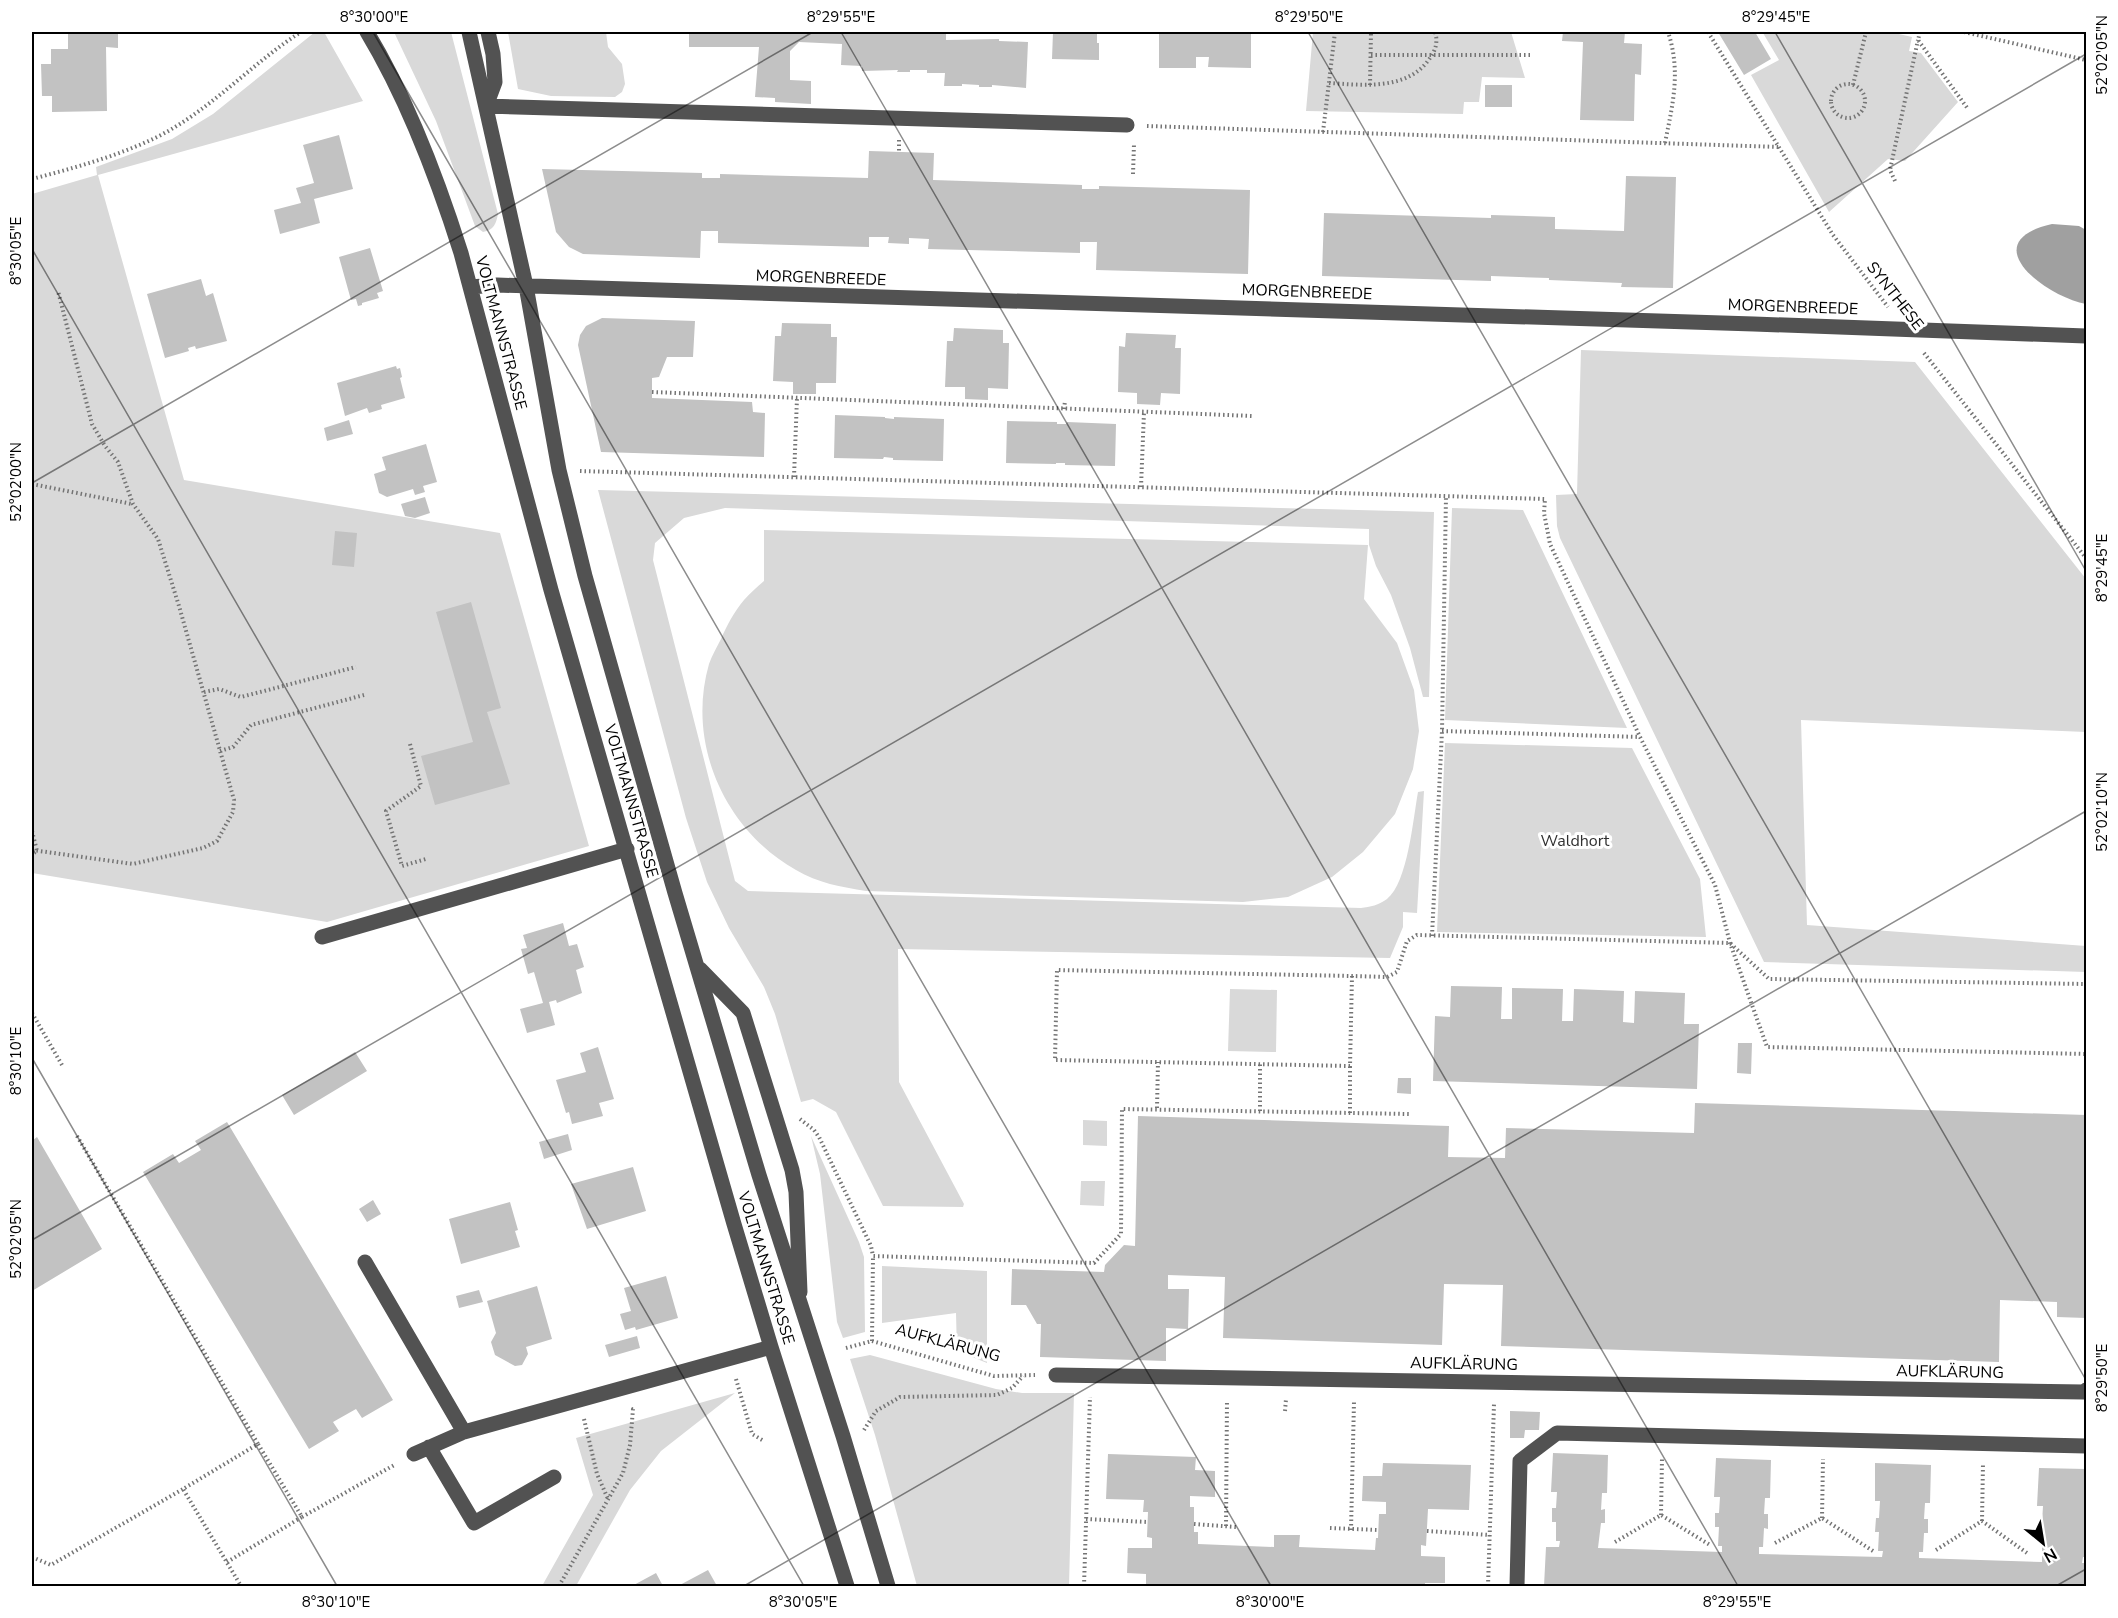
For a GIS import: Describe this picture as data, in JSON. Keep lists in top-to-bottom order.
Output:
{
  "streets": {
    "street": ["MORGENBREEDE", "VOLTMANNSTRASSE", "AUFKLÄRUNG"],
    "path": ["SYNTHESE"]
  },
  "crossings": [
    ["MORGENBREEDE", "SYNTHESE"],
    ["MORGENBREEDE", "VOLTMANNSTRASSE"]
  ],
  "parks": ["Waldhort"],
  "north": "bottom right",
  "coordinates": [
    "8°30'00\"E",
    "8°29'55\"E",
    "8°29'50\"E",
    "8°29'45\"E",
    "52°02'05\"N",
    "8°30'05\"E",
    "52°02'00\"N",
    "52°02'10\"N",
    "8°30'10\"E"
  ]
}
